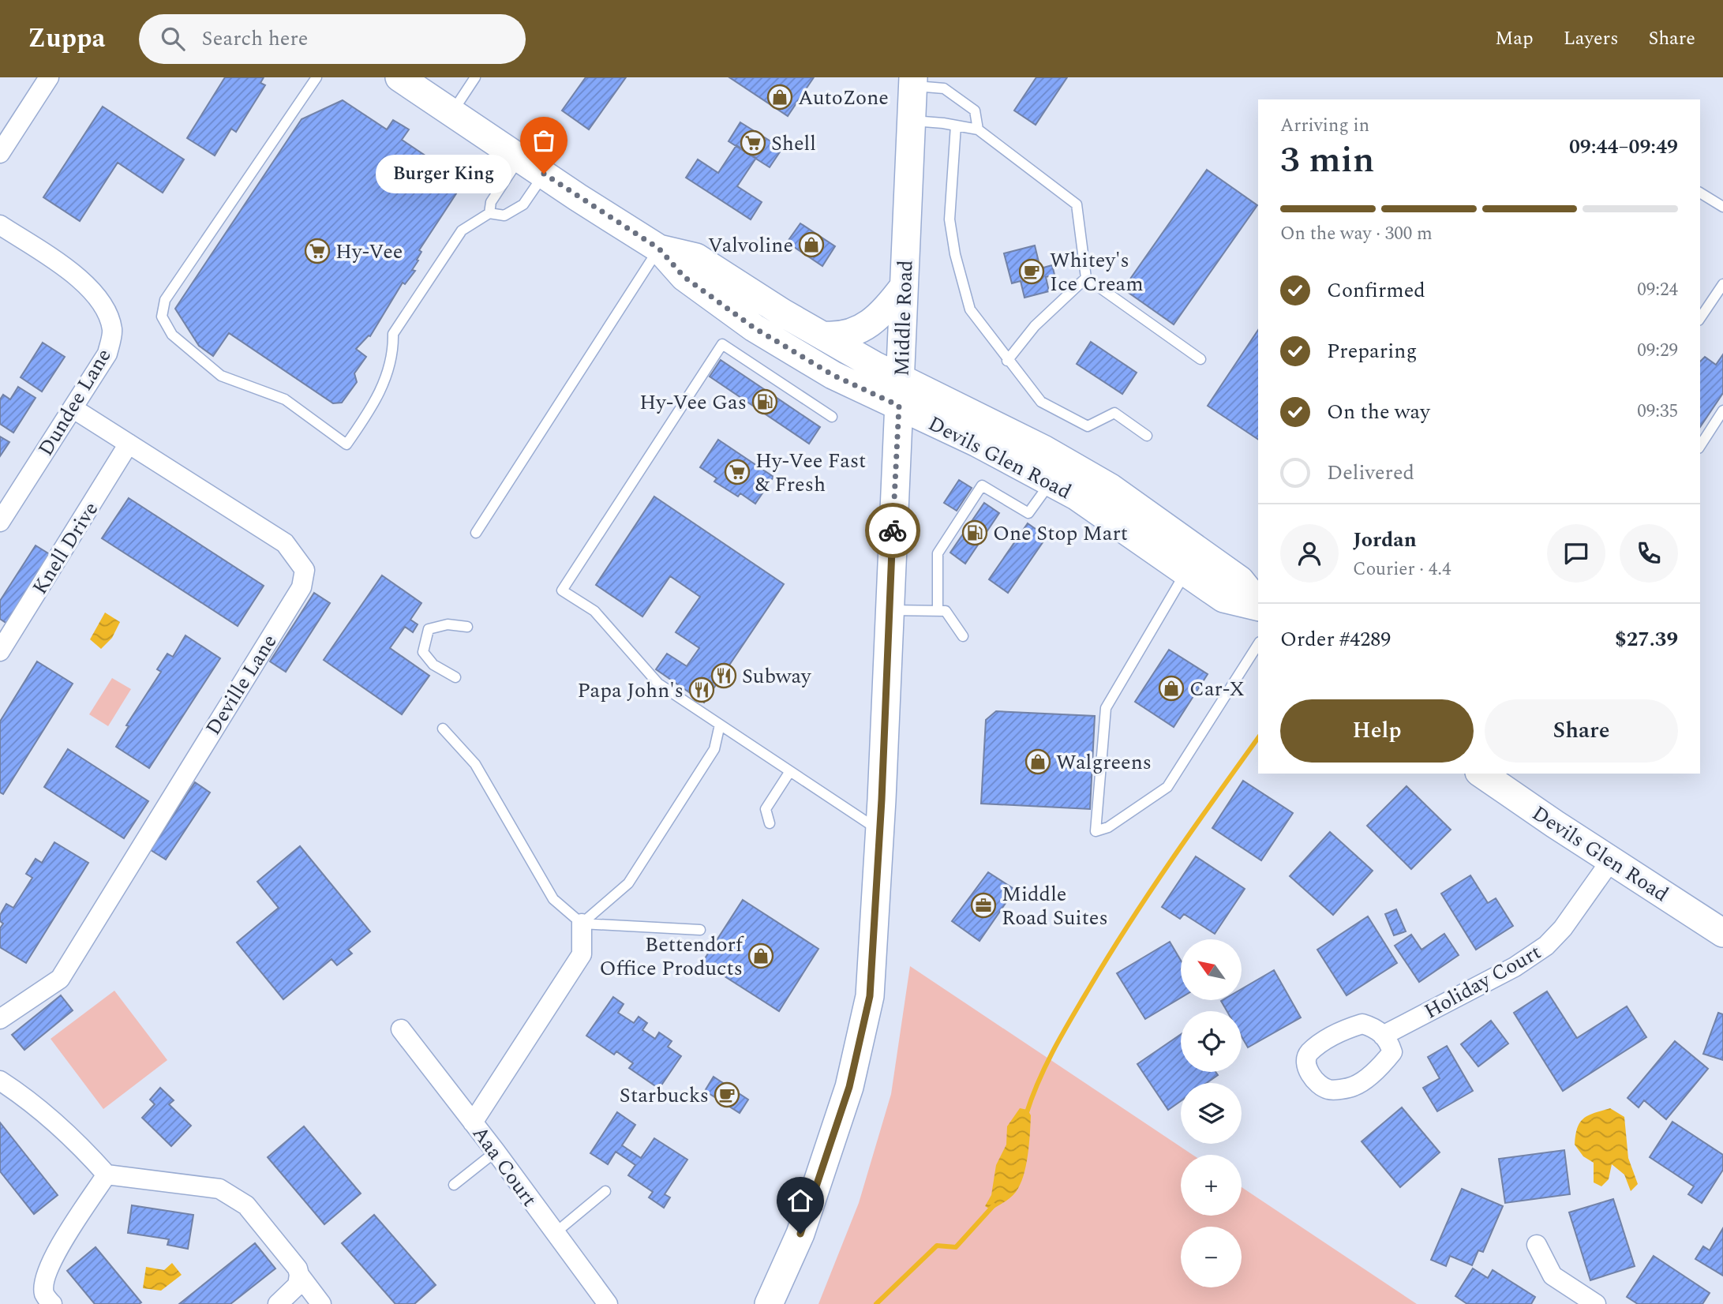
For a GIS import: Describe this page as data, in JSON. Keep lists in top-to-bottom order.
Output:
{
  "streets": {
    "main road": ["Middle Road", "Devils Glen Road"],
    "street": [
      "Dundee Lane",
      "Knell Drive",
      "Deville Lane",
      "Holiday Court",
      "Aaa Court"
    ]
  },
  "crossings": [
    ["Middle Road", "Devils Glen Road"],
    ["Dundee Lane", "Deville Lane"],
    ["Devils Glen Road", "Holiday Court"],
    ["Knell Drive", "Deville Lane"]
  ],
  "places": {
    "shop": [
      "AutoZone",
      "Valvoline",
      "Car-X",
      "Walgreens",
      "Bettendorf Office Products"
    ],
    "supermarket": ["Shell", "Hy-Vee", "Hy-Vee Fast & Fresh"],
    "other": ["Burger King"],
    "cafe": ["Whitey's Ice Cream", "Starbucks"],
    "fuel station": ["Hy-Vee Gas", "One Stop Mart"],
    "restaurant": ["Subway", "Papa John's"],
    "office": ["Middle Road Suites"]
  },
  "north": "top left",
  "page": {
    "header": "Zuppa",
    "search": "Search here",
    "nav": ["Map", "Layers", "Share"],
    "heading": ["3 min", "Arriving in", "09:44–09:49"],
    "panel": [
      "Jordan",
      "Courier · 4.4",
      "Order #4289",
      "$27.39"
    ],
    "bubble": "Burger King",
    "bar": "On the way · 300 m",
    "list": [
      ["Confirmed", "09:24"],
      ["Preparing", "09:29"],
      ["On the way", "09:35"],
      "Delivered"
    ],
    "buttons": ["Help", "Share"],
    "map_buttons": ["+", "−"]
  }
}
